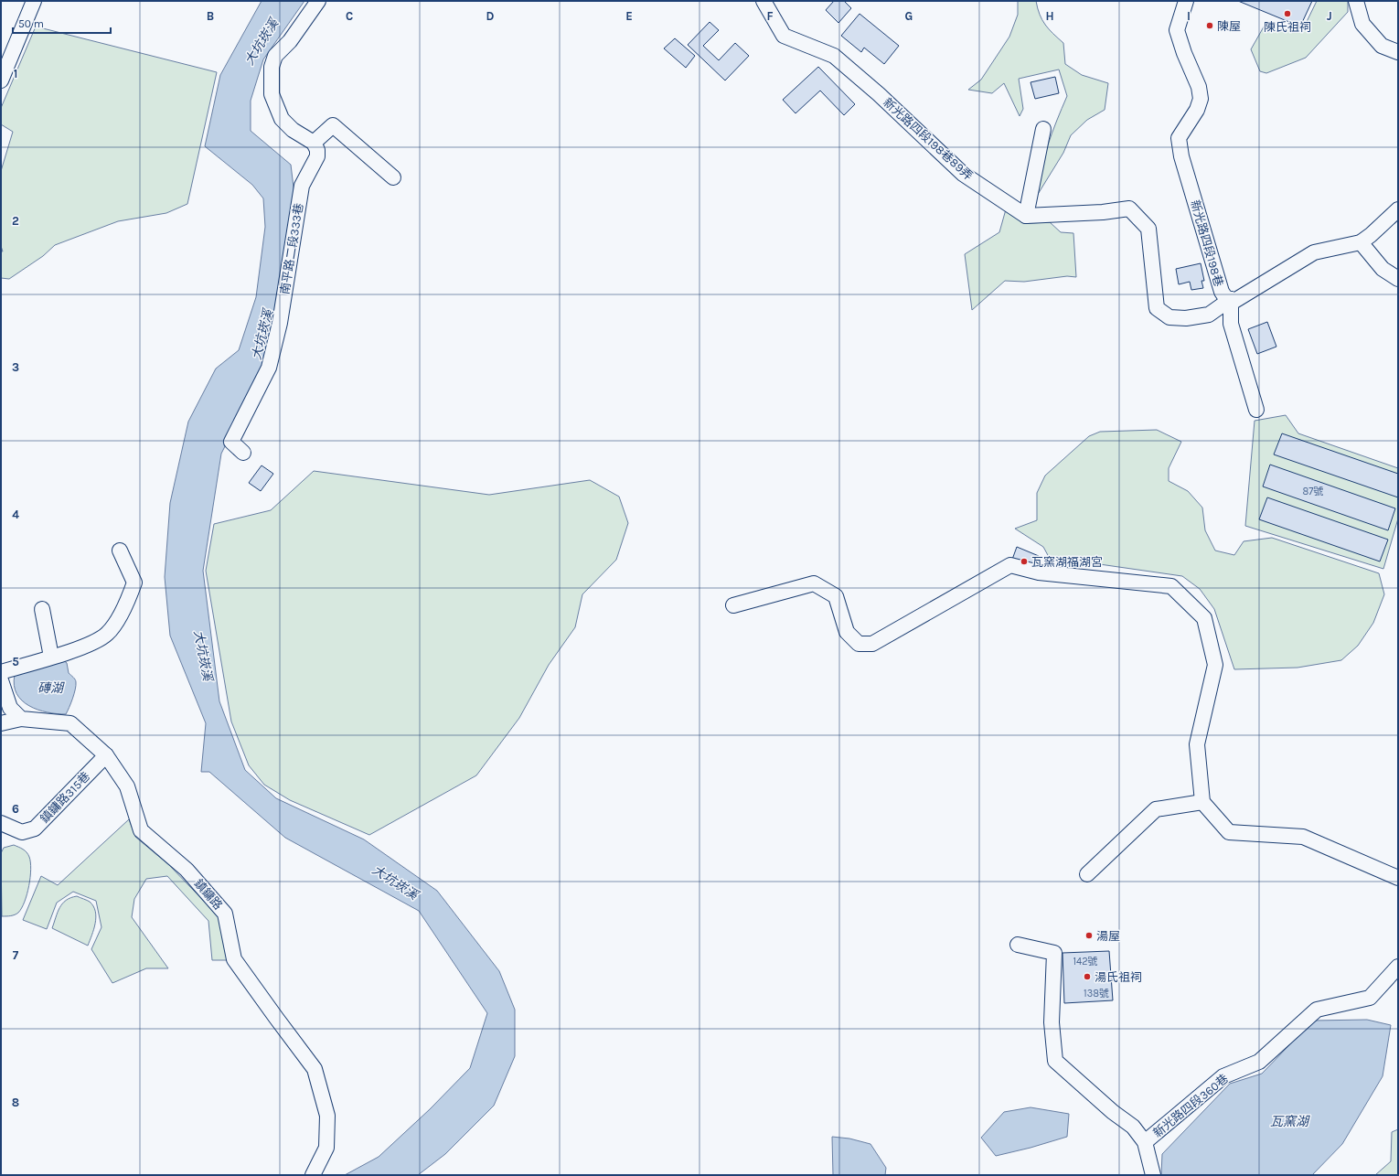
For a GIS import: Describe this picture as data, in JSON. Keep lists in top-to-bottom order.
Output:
{
  "streets": {
    "street": [
      "新光路四段198巷89弄",
      "新光路四段198巷",
      "南平路二段333巷",
      "鎮鏞路315巷",
      "鎮鏞路",
      "新光路四段360巷"
    ]
  },
  "crossings": [
    ["鎮鏞路315巷", "鎮鏞路"]
  ],
  "water": ["大坑崁溪", "磚湖", "瓦窯湖"],
  "places": [
    "陳氏祖祠",
    "陳屋",
    "瓦窯湖福湖宮",
    "湯屋",
    "湯氏祖祠"
  ],
  "house_numbers": ["87號", "142號", "138號"],
  "scale_bar": "50 m",
  "grid": {
    "columns": [
      "B",
      "C",
      "D",
      "E",
      "F",
      "G",
      "H",
      "I",
      "J"
    ],
    "rows": [
      "1",
      "2",
      "3",
      "4",
      "5",
      "6",
      "7",
      "8"
    ]
  }
}
